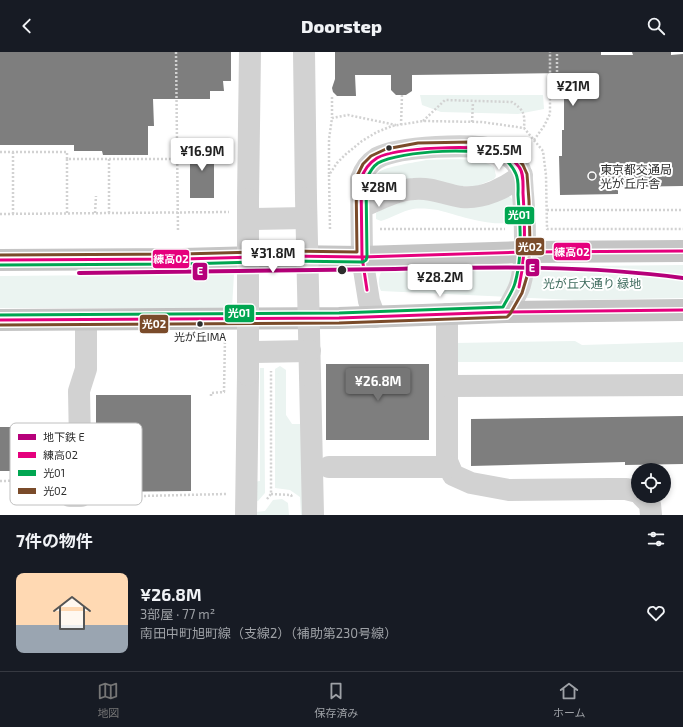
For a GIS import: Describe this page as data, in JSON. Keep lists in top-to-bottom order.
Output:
{
  "parks": ["光が丘大通り 緑地"],
  "places": ["東京都交通局 光が丘庁舎", "光が丘IMA"],
  "lines": [
    "transit line 光02",
    "transit line 練高02",
    "transit line 光01",
    "metro line E"
  ],
  "legend": [
    "地下鉄 E",
    "練高02",
    "光01",
    "光02"
  ],
  "page": {
    "header": "Doorstep",
    "price": [
      "¥21M",
      "¥25.5M",
      "¥16.9M",
      "¥28M",
      "¥31.8M",
      "¥28.2M",
      "¥26.8M"
    ],
    "heading": "7件の物件",
    "list": [
      {
        "name": "¥26.8M",
        "note": "3部屋 · 77 m² · 南田中町旭町線（支線2）（補助第230号線）"
      }
    ],
    "tabs": ["地図", "保存済み", "ホーム"]
  }
}
